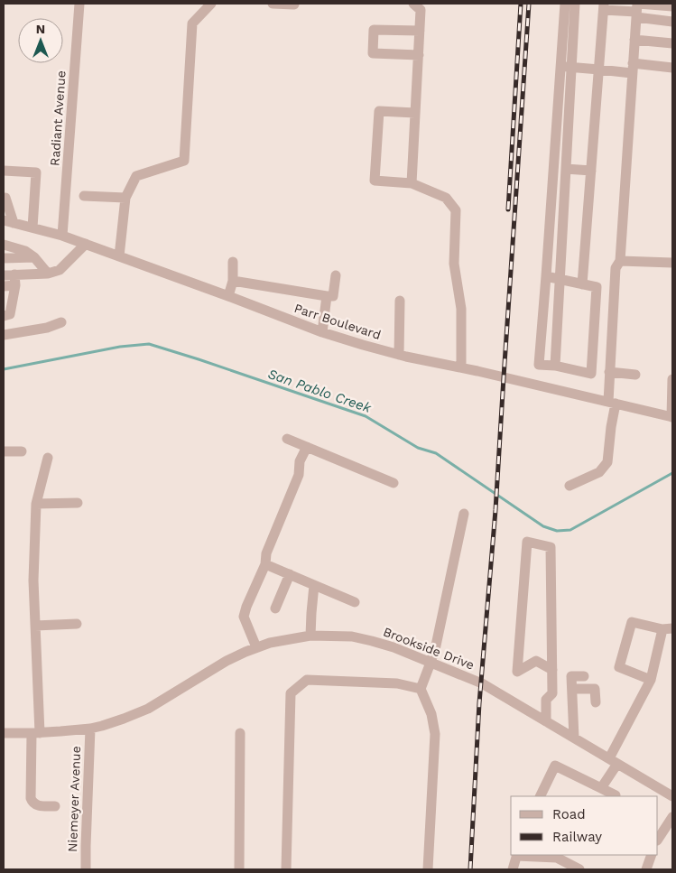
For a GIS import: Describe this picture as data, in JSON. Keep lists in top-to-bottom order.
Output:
{
  "streets": {
    "street": [
      "Radiant Avenue",
      "Parr Boulevard",
      "Brookside Drive",
      "Niemeyer Avenue"
    ]
  },
  "crossings": [
    ["Radiant Avenue", "Parr Boulevard"],
    ["Brookside Drive", "Niemeyer Avenue"]
  ],
  "water": ["San Pablo Creek"],
  "legend": ["Road", "Railway"],
  "north": "top"
}
